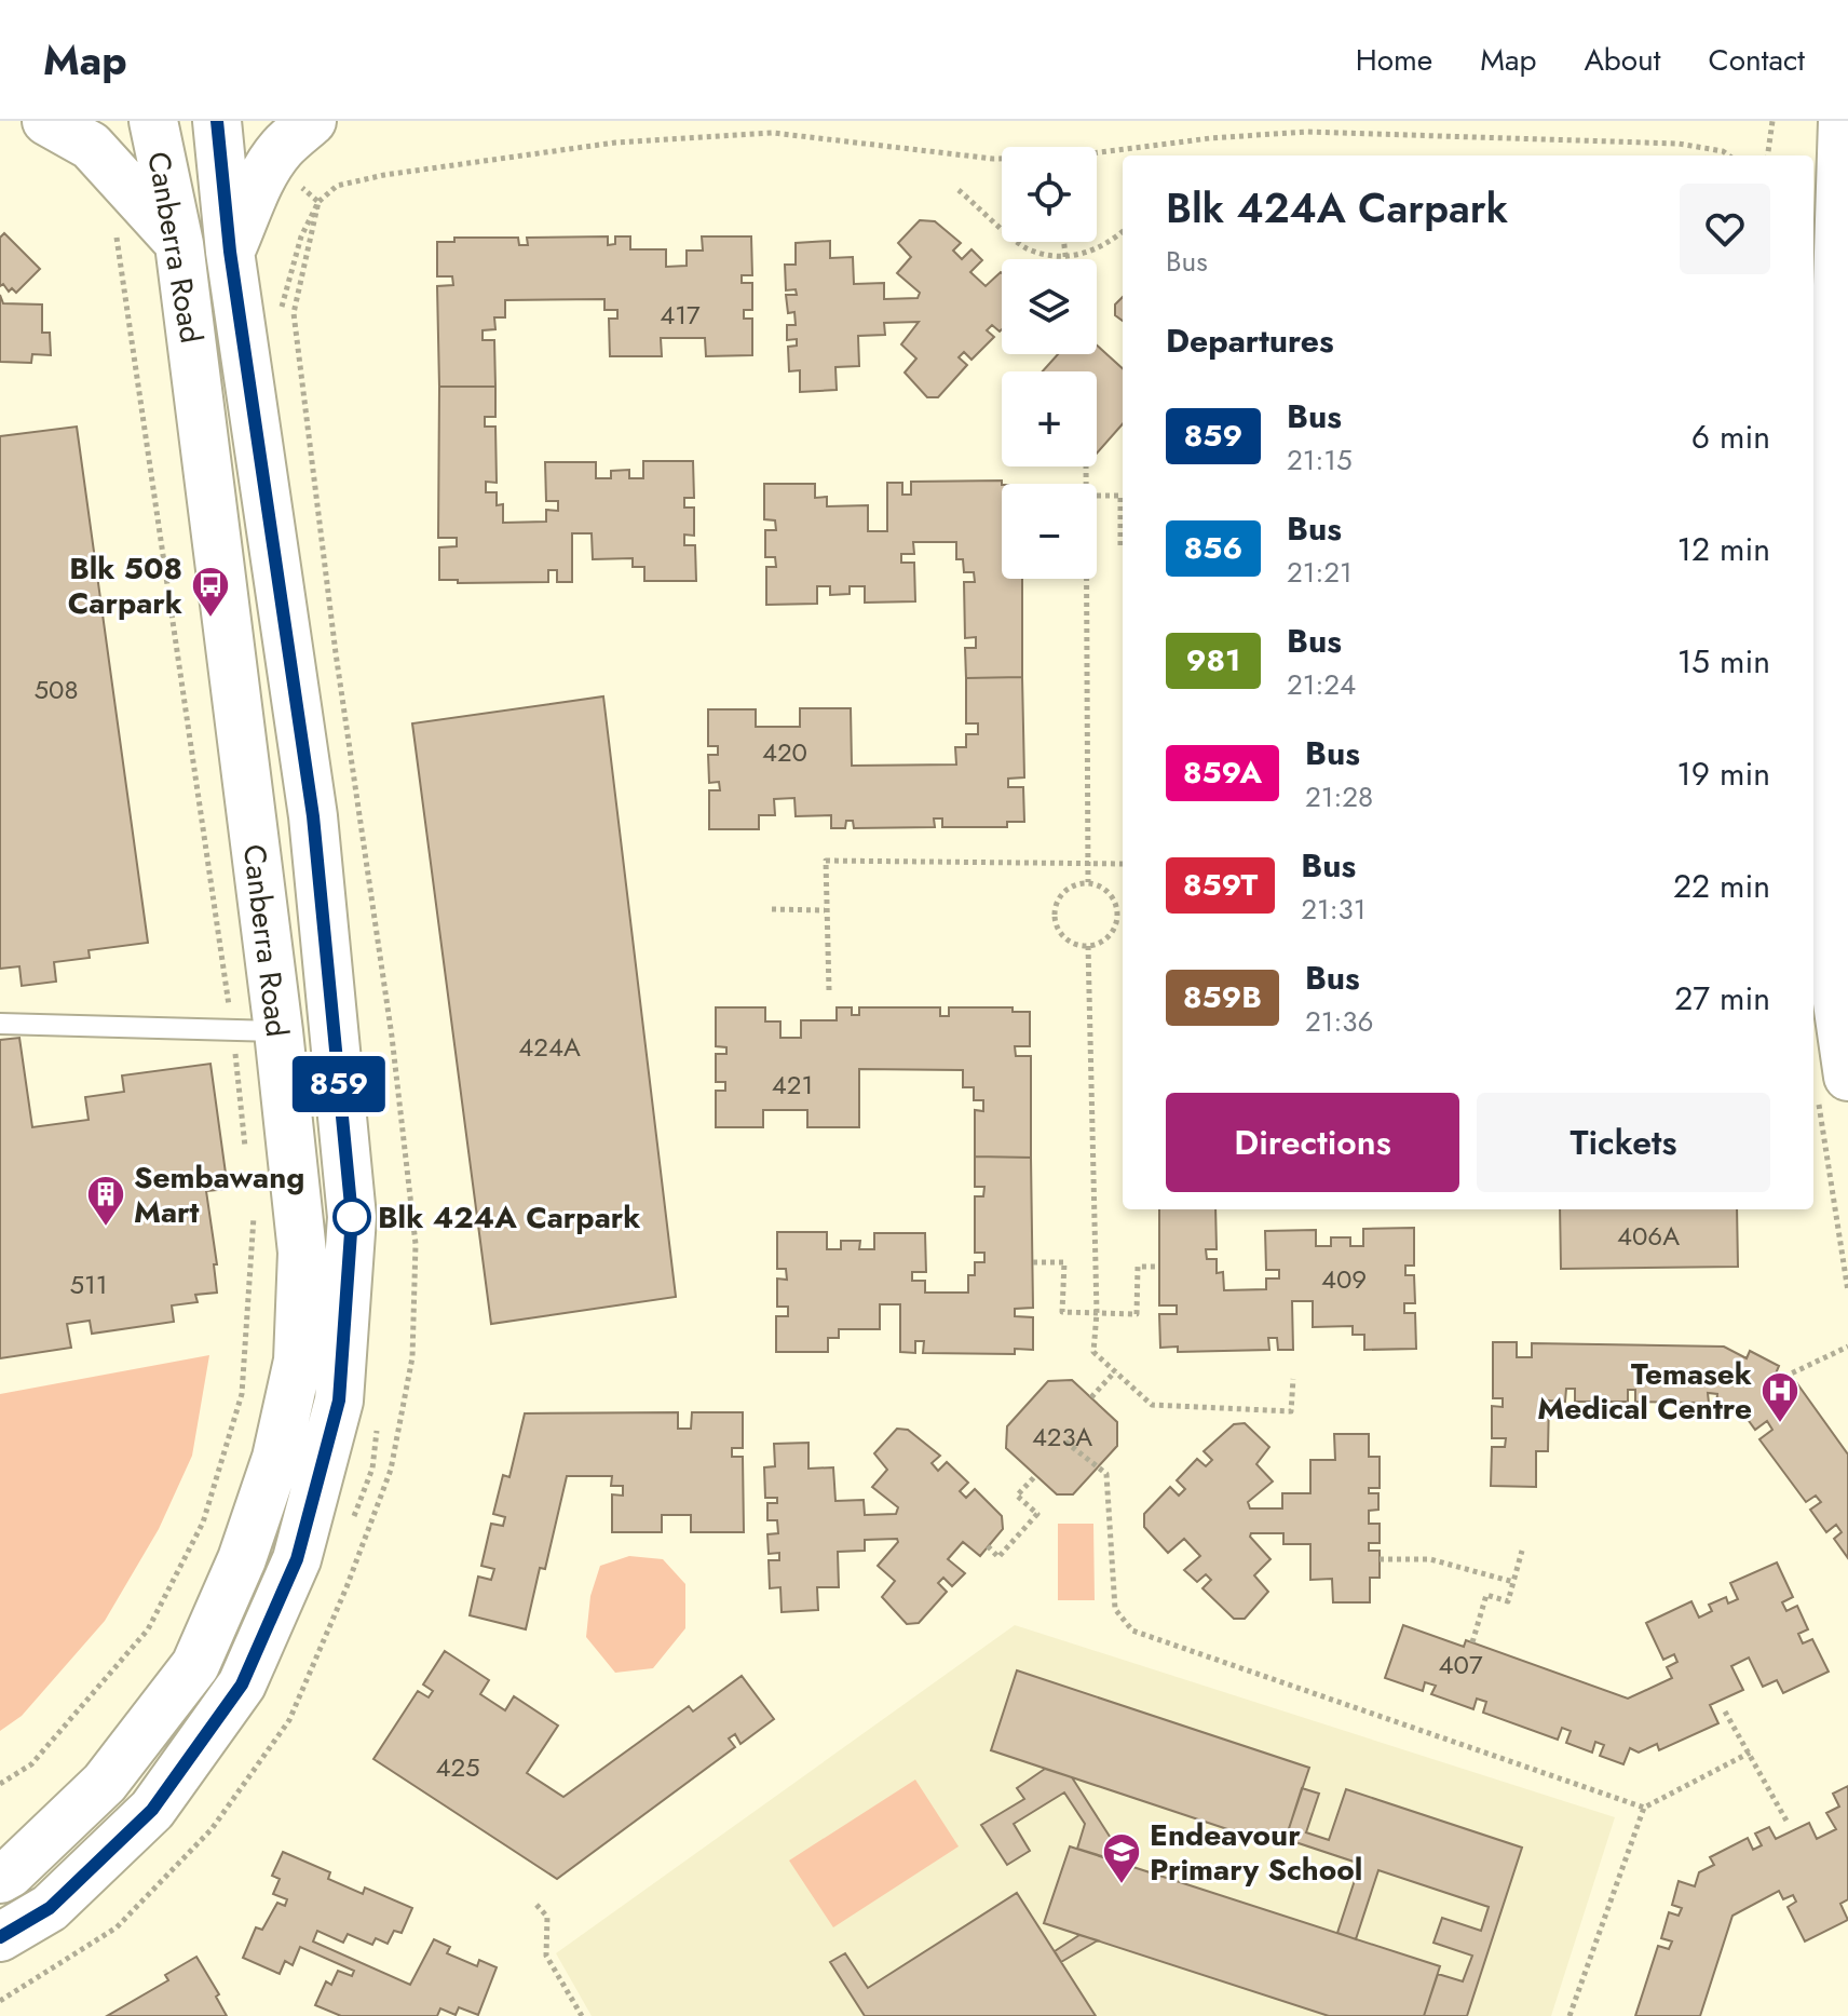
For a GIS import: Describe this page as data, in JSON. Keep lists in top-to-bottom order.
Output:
{
  "streets": {
    "main road": ["Canberra Road"]
  },
  "places": {
    "bus stop": ["Blk 508 Carpark"],
    "other": ["Blk 424A Carpark"],
    "building": ["Sembawang Mart"],
    "hospital": ["Temasek Medical Centre"],
    "school or university": ["Endeavour Primary School"]
  },
  "lines": ["bus line 859"],
  "house_numbers": [
    "417",
    "508",
    "420",
    "424A",
    "421",
    "406A",
    "409",
    "511",
    "423A",
    "407",
    "425"
  ],
  "page": {
    "header": "Map",
    "nav": [
      "Home",
      "Map",
      "About",
      "Contact"
    ],
    "on_map": "859",
    "map_buttons": ["+", "−"],
    "heading": [
      ["Blk 424A Carpark", "Bus"],
      "Departures"
    ],
    "list": [
      {
        "mark": "859",
        "name": "Bus",
        "note": "21:15",
        "value": "6 min"
      },
      {
        "mark": "856",
        "name": "Bus",
        "note": "21:21",
        "value": "12 min"
      },
      {
        "mark": "981",
        "name": "Bus",
        "note": "21:24",
        "value": "15 min"
      },
      {
        "mark": "859A",
        "name": "Bus",
        "note": "21:28",
        "value": "19 min"
      },
      {
        "mark": "859T",
        "name": "Bus",
        "note": "21:31",
        "value": "22 min"
      },
      {
        "mark": "859B",
        "name": "Bus",
        "note": "21:36",
        "value": "27 min"
      }
    ],
    "buttons": ["Directions", "Tickets"]
  }
}
